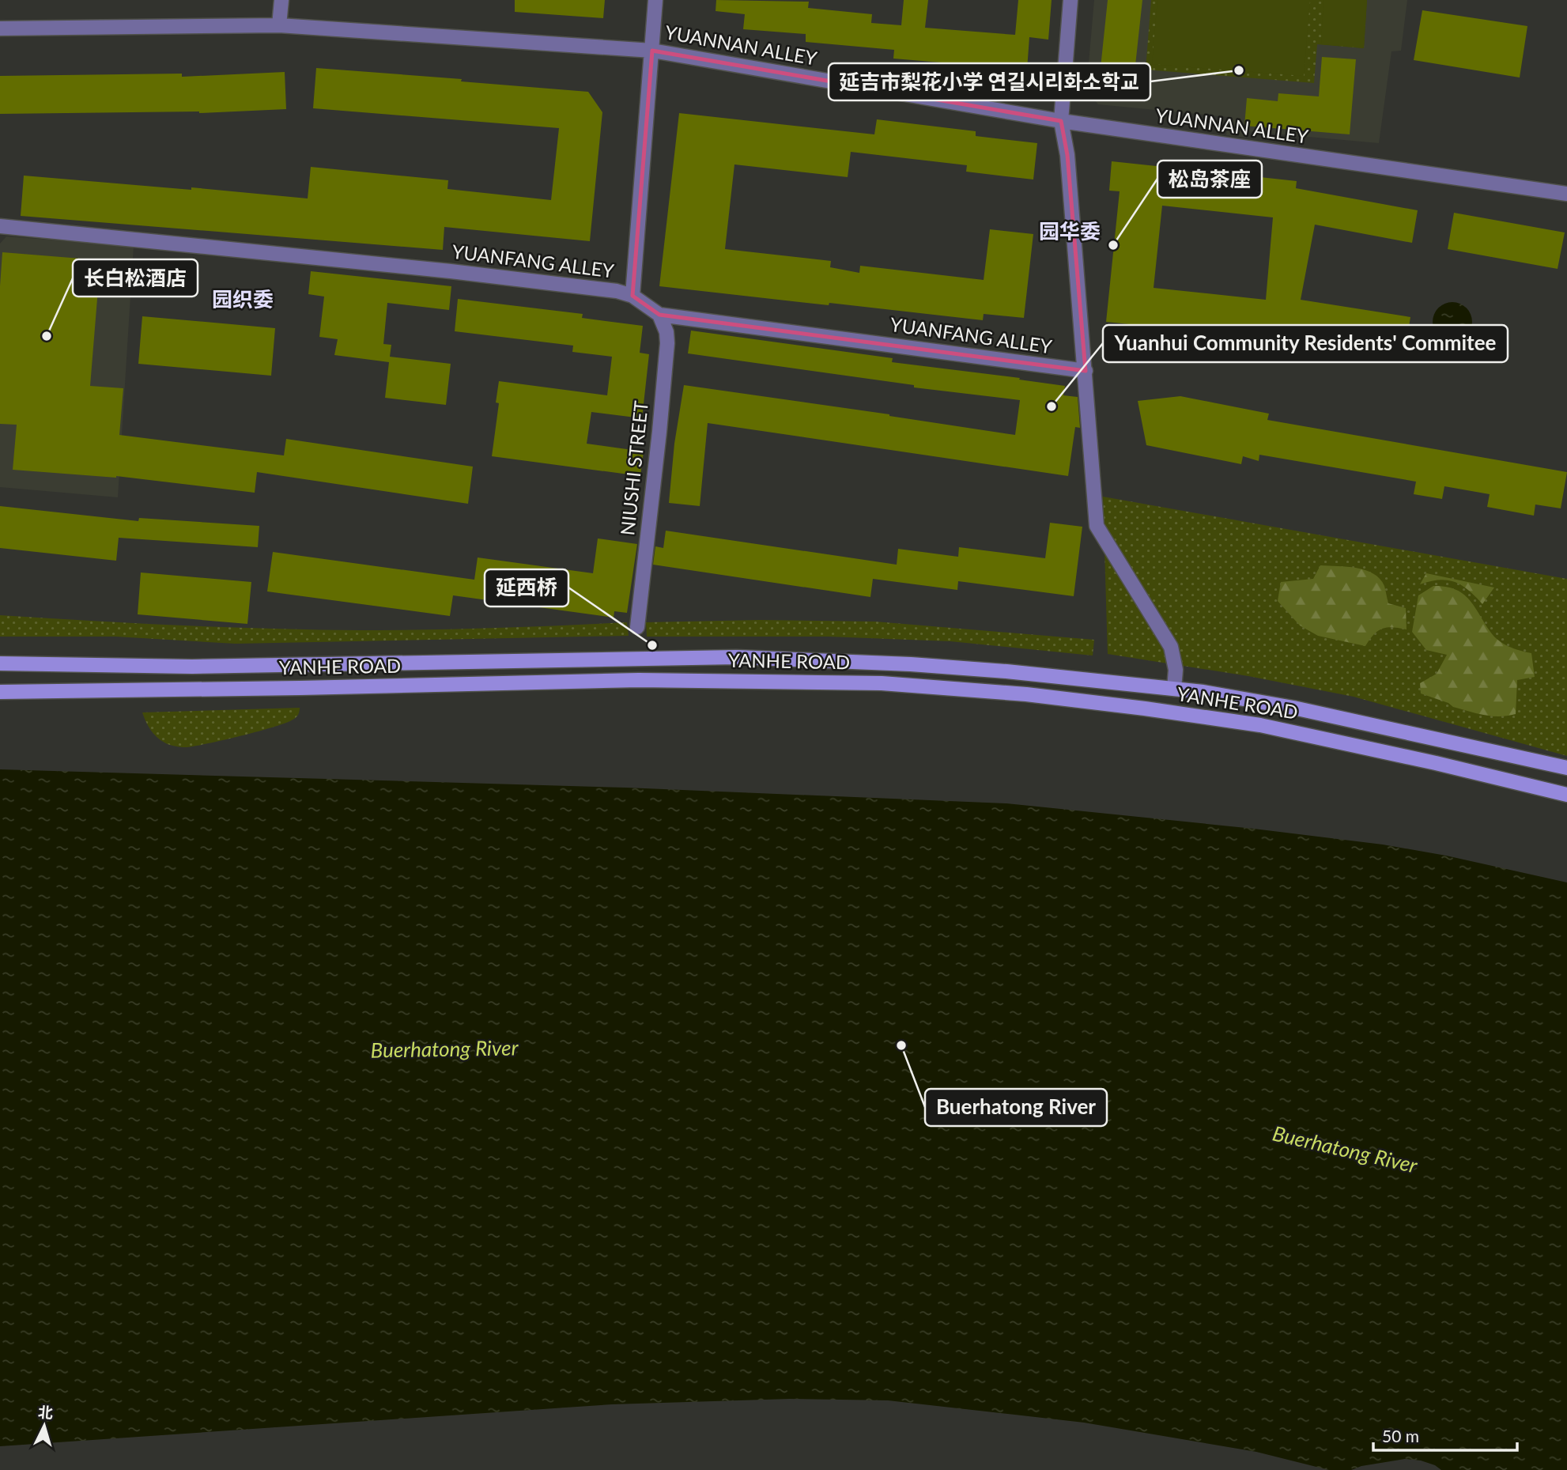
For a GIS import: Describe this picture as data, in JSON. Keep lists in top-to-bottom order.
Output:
{
  "streets": {
    "main road": ["YANHE ROAD"],
    "street": ["YUANNAN ALLEY", "YUANFANG ALLEY", "NIUSHI STREET"]
  },
  "crossings": [
    ["YUANFANG ALLEY", "NIUSHI STREET"]
  ],
  "districts": ["园华委", "园织委"],
  "water": ["Buerhatong River"],
  "places": [
    "延吉市梨花小学 연길시리화소학교",
    "松岛茶座",
    "长白松酒店",
    "Yuanhui Community Residents' Commitee",
    "延西桥",
    "Buerhatong River"
  ],
  "scale_bar": "50 m",
  "north": "top"
}
